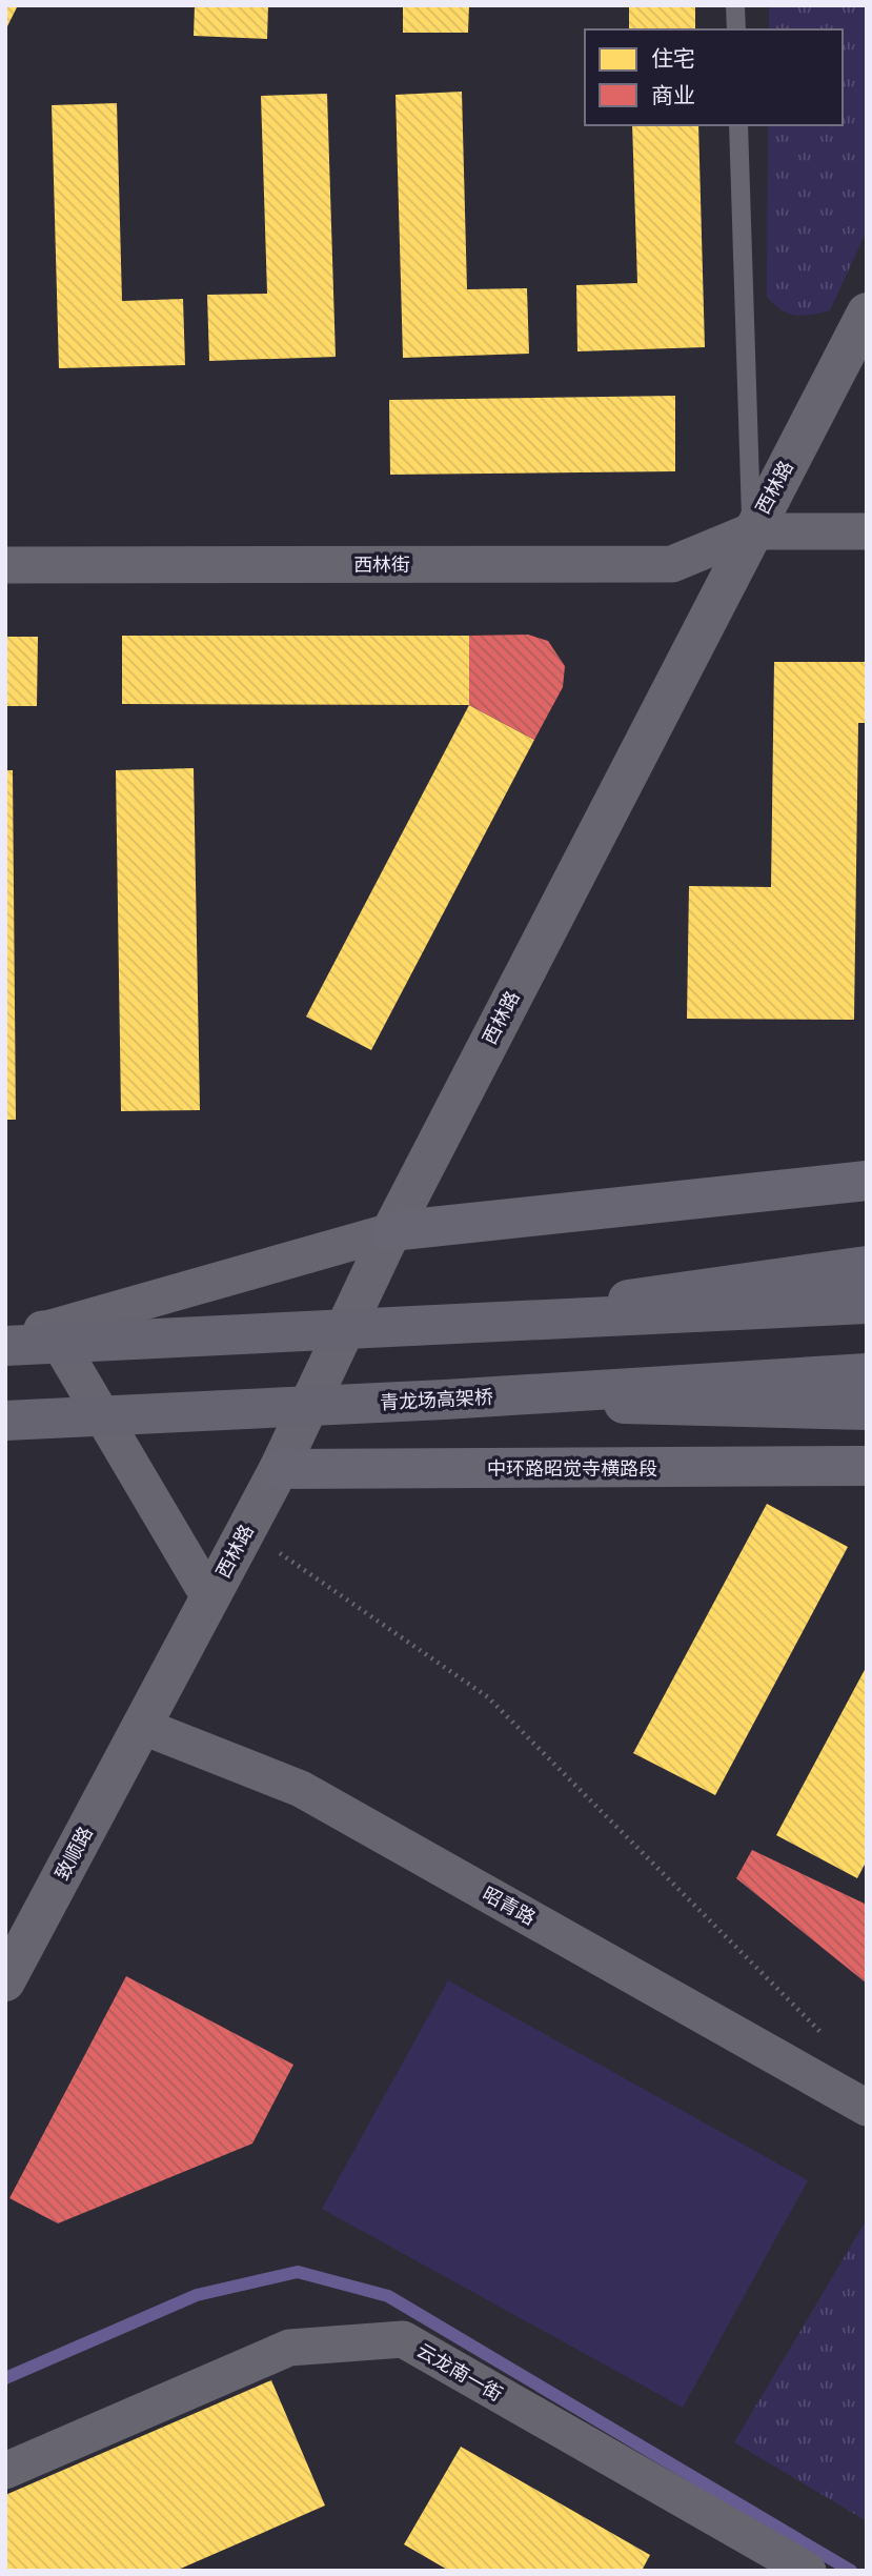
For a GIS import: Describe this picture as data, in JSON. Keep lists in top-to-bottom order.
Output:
{
  "streets": {
    "highway": ["青龙场高架桥"],
    "main road": ["中环路昭觉寺横路段"],
    "street": [
      "西林路",
      "西林街",
      "致顺路",
      "昭青路",
      "云龙南一街"
    ]
  },
  "crossings": [
    ["西林路", "西林街"],
    ["西林路", "中环路昭觉寺横路段"],
    ["西林路", "致顺路"],
    ["西林路", "昭青路"],
    ["致顺路", "昭青路"]
  ],
  "legend": ["住宅", "商业"]
}
